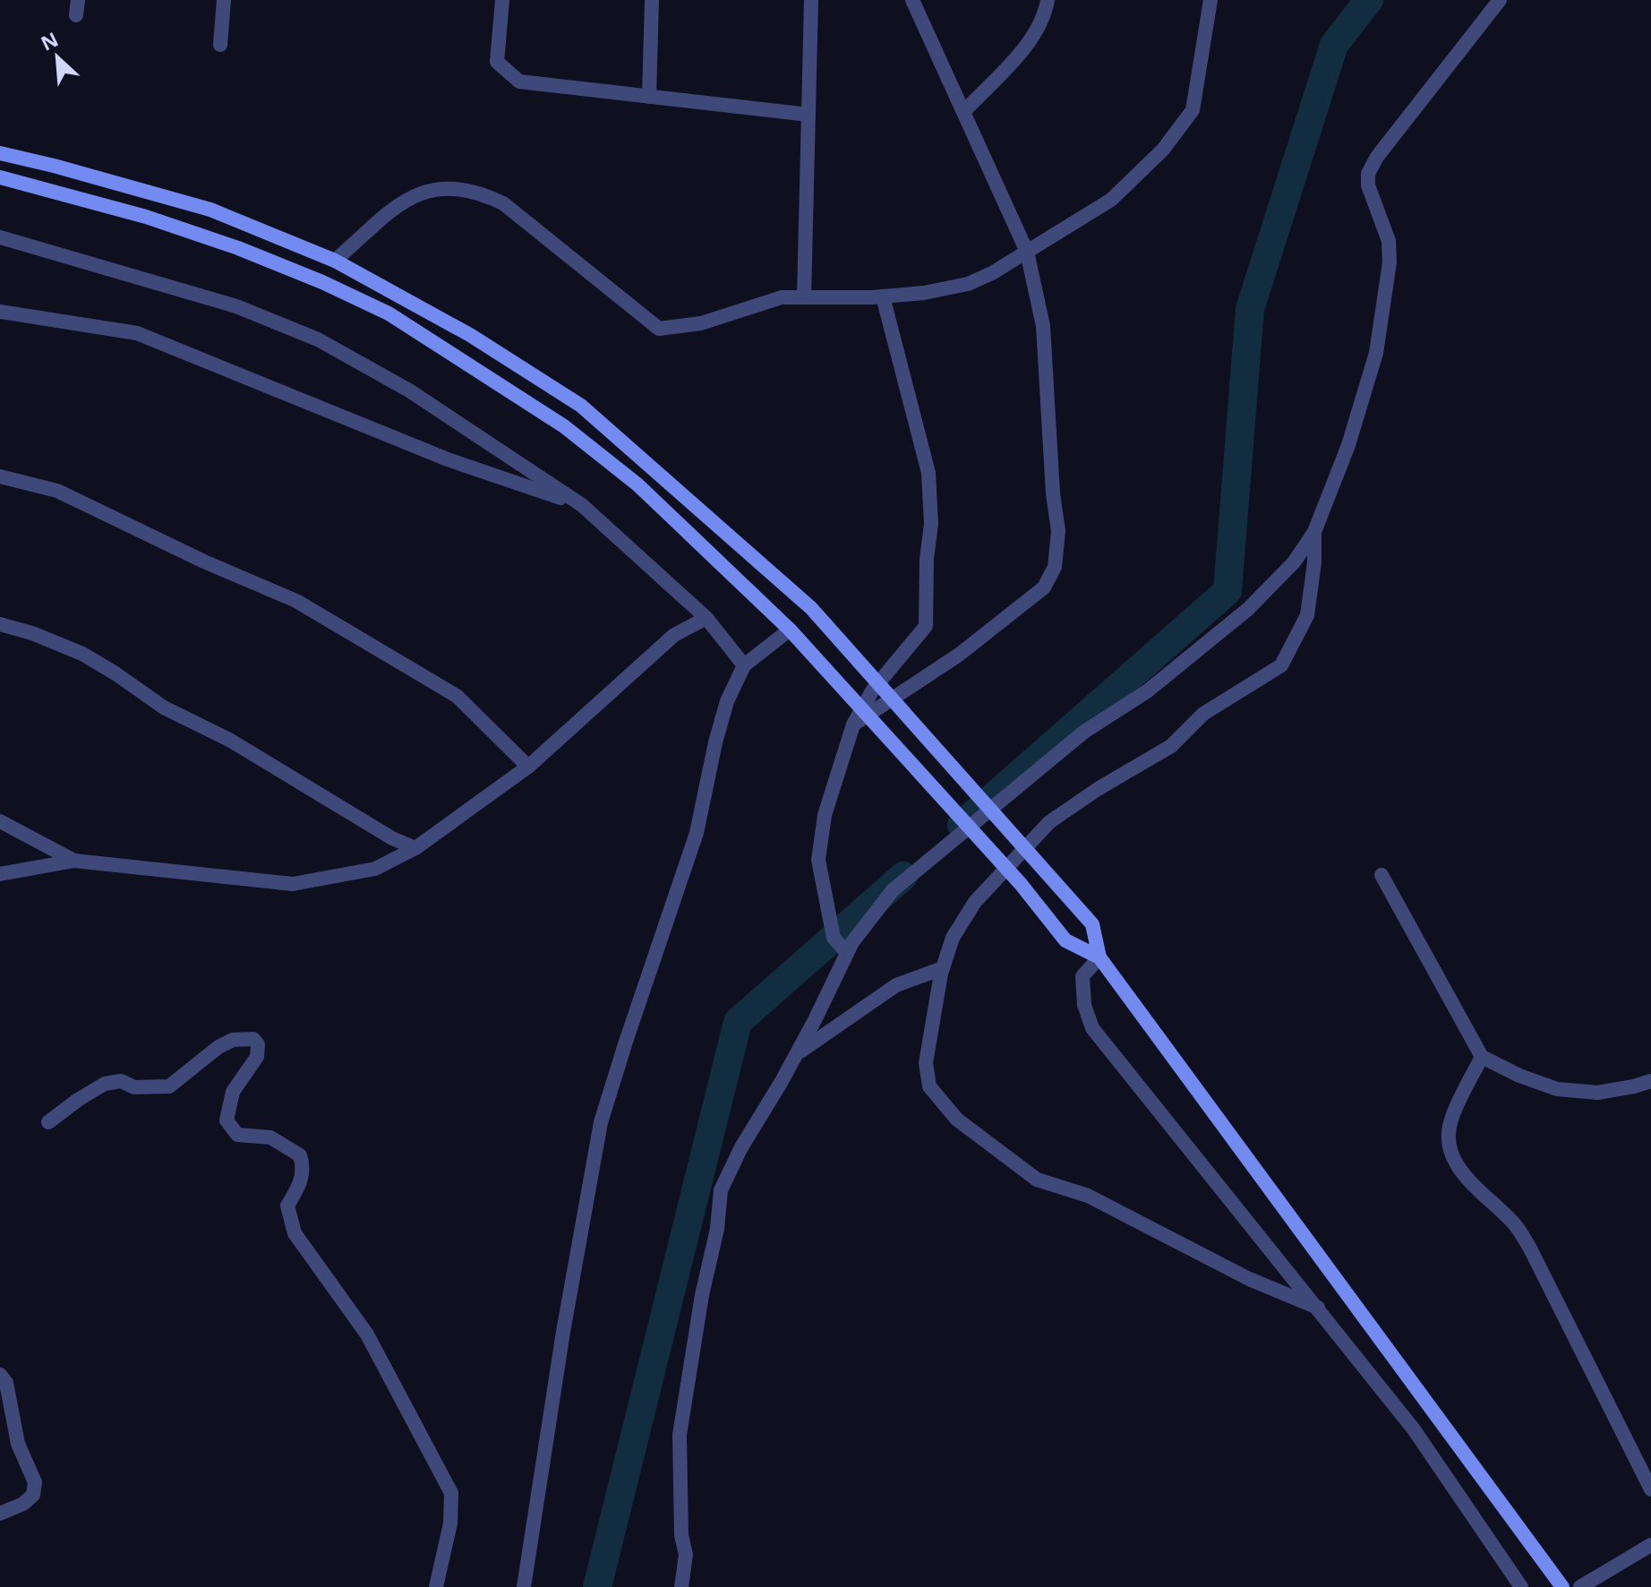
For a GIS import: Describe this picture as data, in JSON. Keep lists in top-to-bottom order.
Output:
{
  "north": "top left"
}
